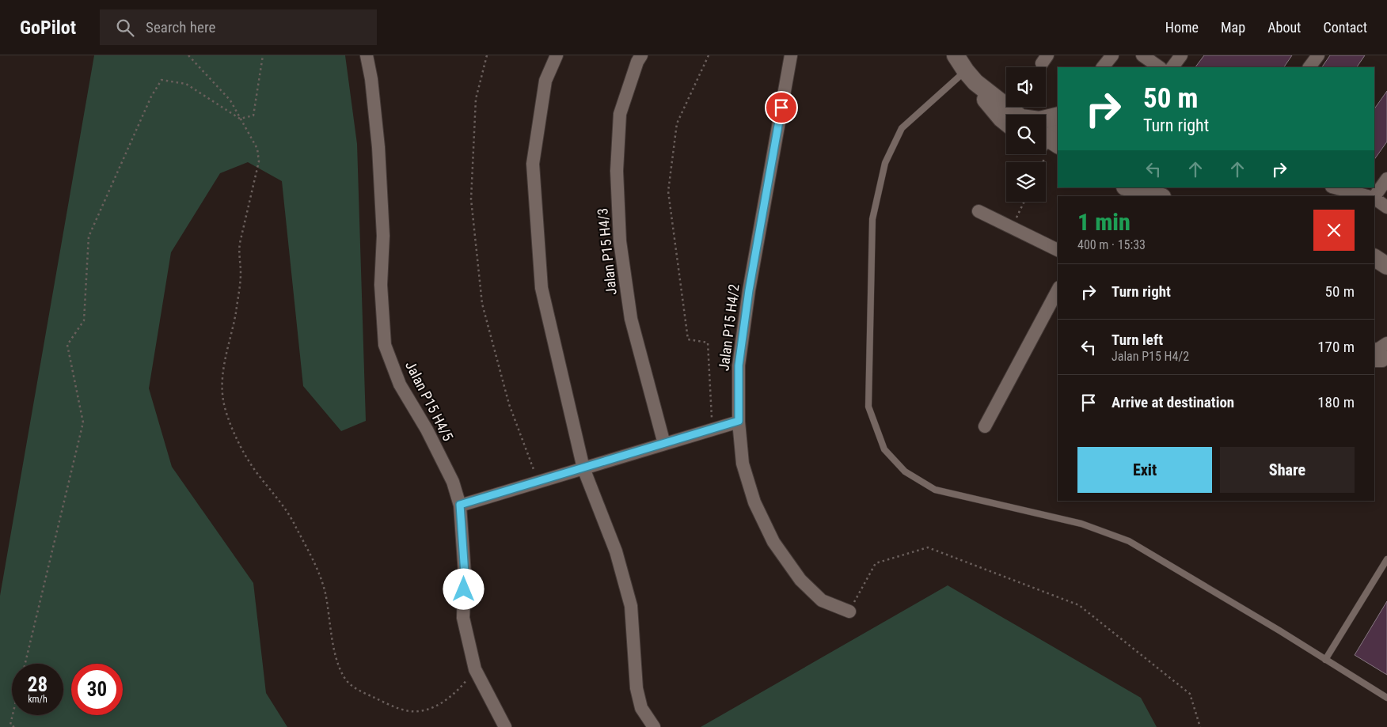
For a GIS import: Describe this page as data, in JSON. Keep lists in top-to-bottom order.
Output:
{
  "streets": {
    "street": ["Jalan P15 H4/3", "Jalan P15 H4/2", "Jalan P15 H4/5"]
  },
  "page": {
    "header": "GoPilot",
    "search": "Search here",
    "nav": [
      "Home",
      "Map",
      "About",
      "Contact"
    ],
    "turn": ["50 m", "Turn right"],
    "heading": ["1 min", "400 m · 15:33"],
    "list": [
      {
        "name": "Turn right",
        "value": "50 m"
      },
      {
        "name": "Turn left",
        "note": "Jalan P15 H4/2",
        "value": "170 m"
      },
      {
        "name": "Arrive at destination",
        "value": "180 m"
      }
    ],
    "buttons": ["Exit", "Share"],
    "speed": "28 km/h",
    "limit": "30"
  }
}
